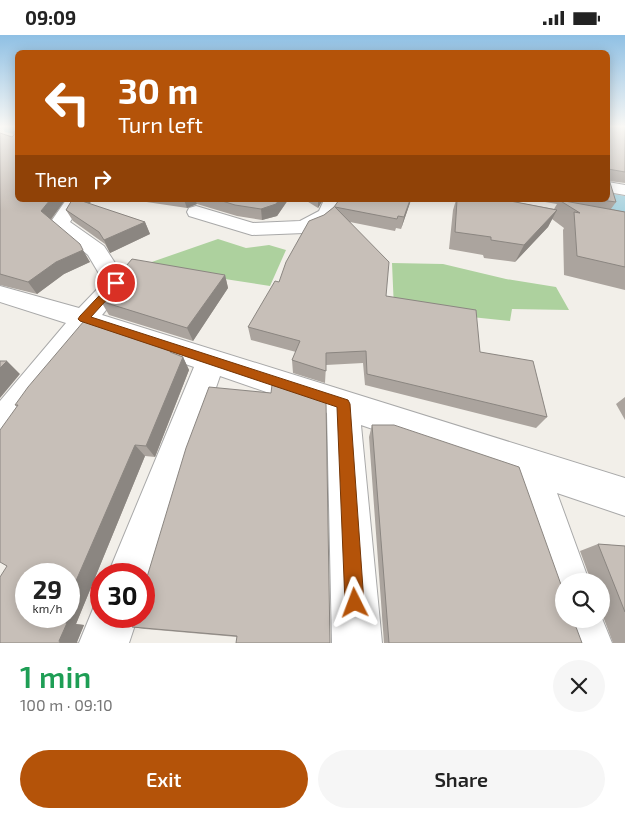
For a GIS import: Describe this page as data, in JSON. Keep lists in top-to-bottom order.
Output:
{
  "page": {
    "status": "09:09",
    "turn": ["30 m", "Turn left"],
    "then": "Then",
    "speed": "29 km/h",
    "limit": "30",
    "heading": ["1 min", "100 m · 09:10"],
    "buttons": ["Exit", "Share"]
  }
}
